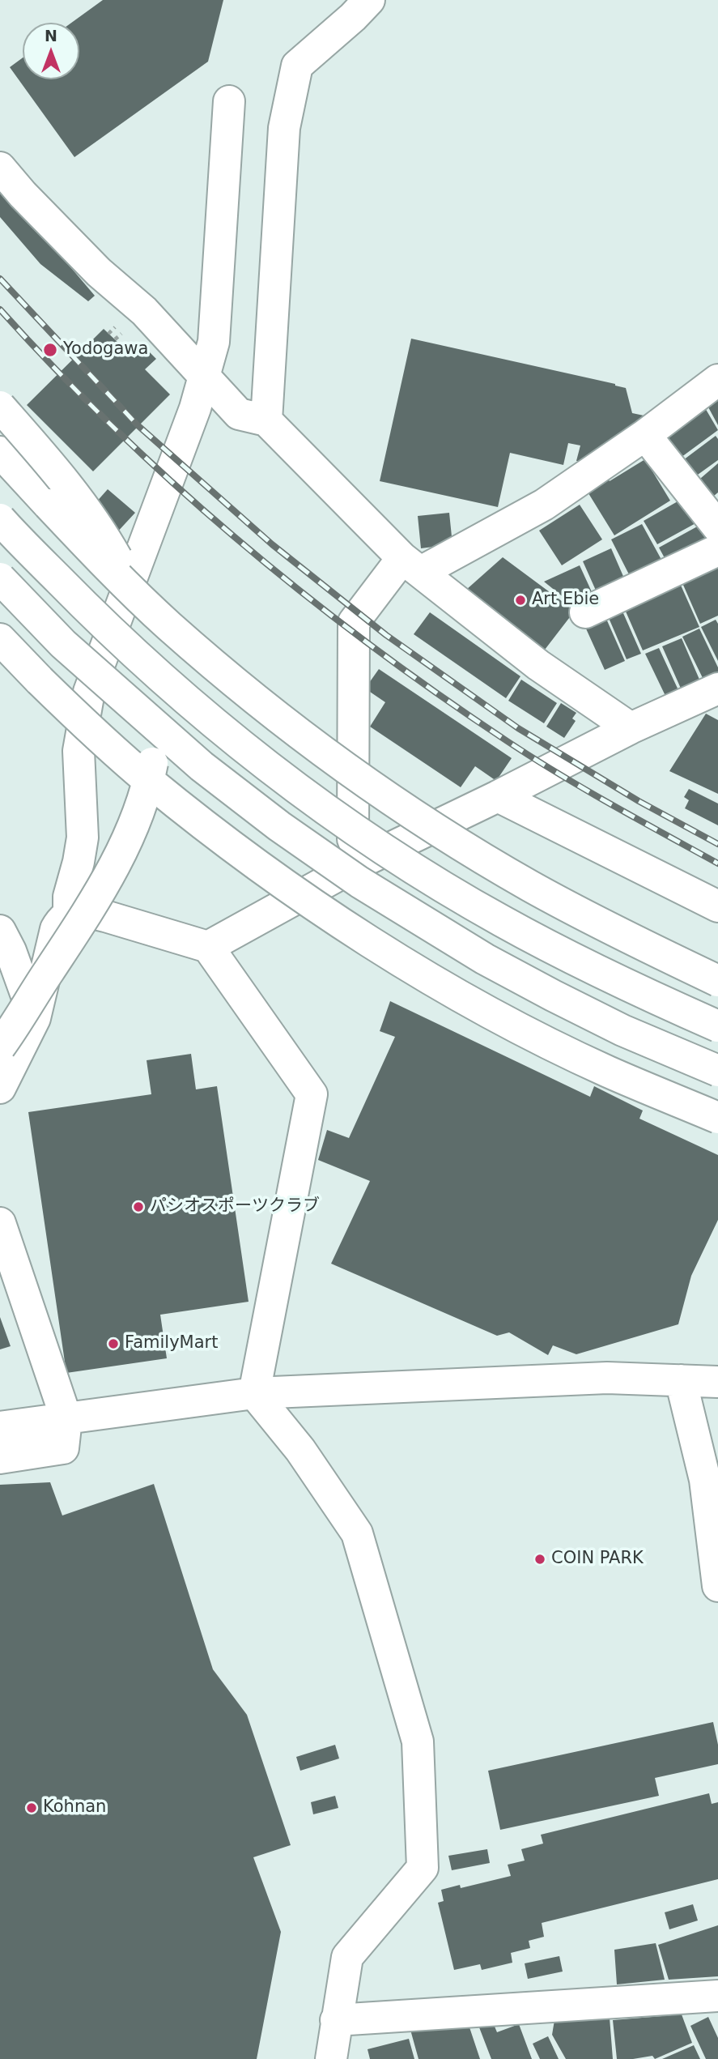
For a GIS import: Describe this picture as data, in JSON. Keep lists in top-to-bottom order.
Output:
{
  "places": [
    "Yodogawa",
    "Art Ebie",
    "パシオスポーツクラブ",
    "FamilyMart",
    "COIN PARK",
    "Kohnan"
  ],
  "north": "top"
}
